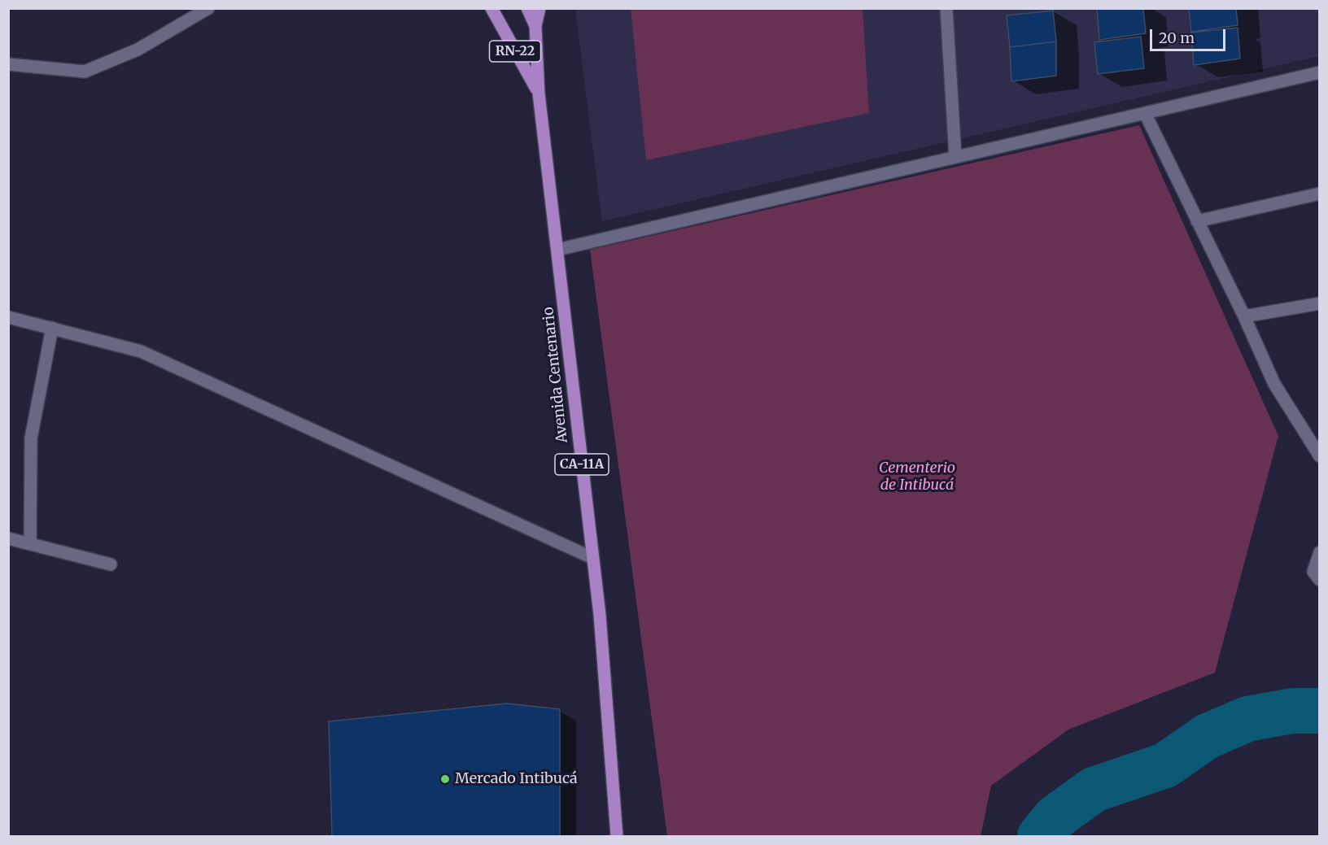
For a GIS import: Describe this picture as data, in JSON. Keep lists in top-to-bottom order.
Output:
{
  "streets": {
    "main road": ["RN-22", "Avenida Centenario", "CA-11A"]
  },
  "crossings": [
    ["RN-22", "Avenida Centenario"]
  ],
  "parks": ["Cementerio de Intibucá"],
  "places": ["Mercado Intibucá"],
  "scale_bar": "20 m"
}
